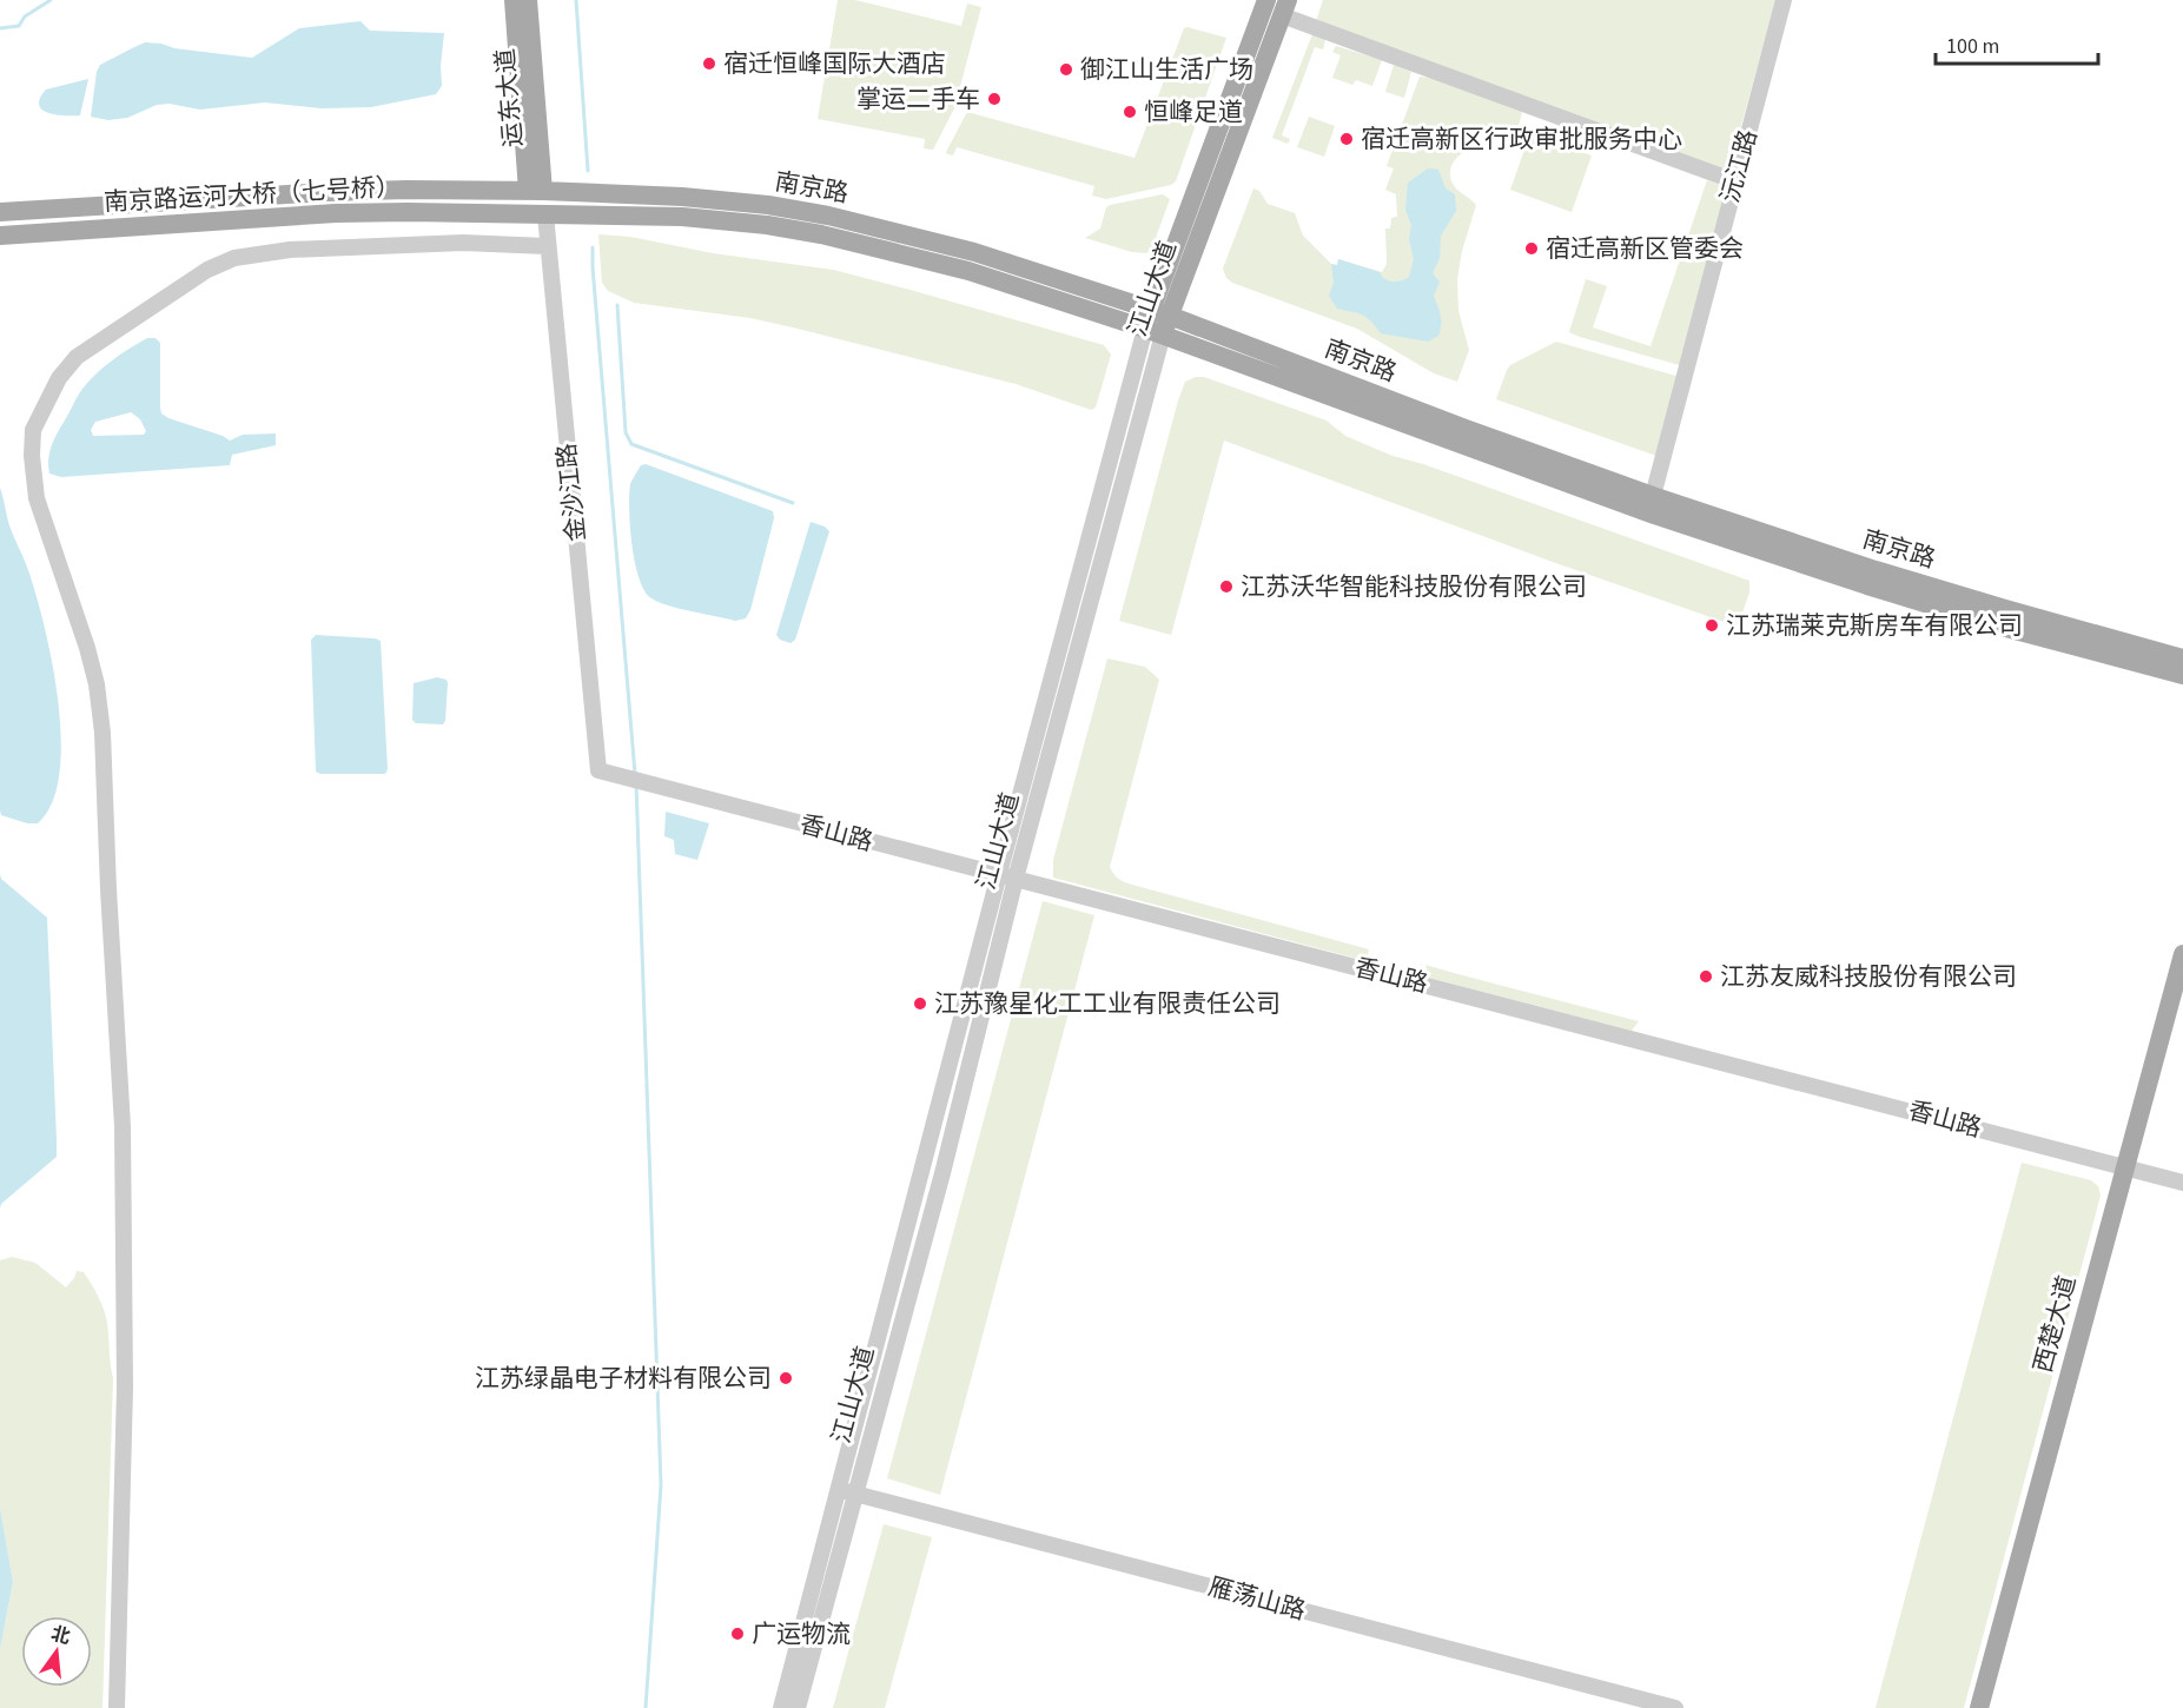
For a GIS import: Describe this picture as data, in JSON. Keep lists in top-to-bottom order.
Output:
{
  "streets": {
    "main road": [
      "运东大道",
      "南京路",
      "南京路运河大桥（七号桥）",
      "江山大道",
      "西楚大道"
    ],
    "street": [
      "沅江路",
      "金沙江路",
      "香山路",
      "雁荡山路"
    ]
  },
  "crossings": [
    ["运东大道", "南京路"],
    ["沅江路", "南京路"],
    ["南京路", "南京路运河大桥（七号桥）"],
    ["南京路", "江山大道"],
    ["南京路", "金沙江路"],
    ["江山大道", "香山路"],
    ["江山大道", "雁荡山路"],
    ["金沙江路", "香山路"],
    ["香山路", "西楚大道"]
  ],
  "places": [
    "宿迁恒峰国际大酒店",
    "御江山生活广场",
    "掌运二手车",
    "恒峰足道",
    "宿迁高新区行政审批服务中心",
    "宿迁高新区管委会",
    "江苏沃华智能科技股份有限公司",
    "江苏瑞莱克斯房车有限公司",
    "江苏友威科技股份有限公司",
    "江苏豫星化工工业有限责任公司",
    "江苏绿晶电子材料有限公司",
    "广运物流"
  ],
  "scale_bar": "100 m",
  "north": "top"
}
